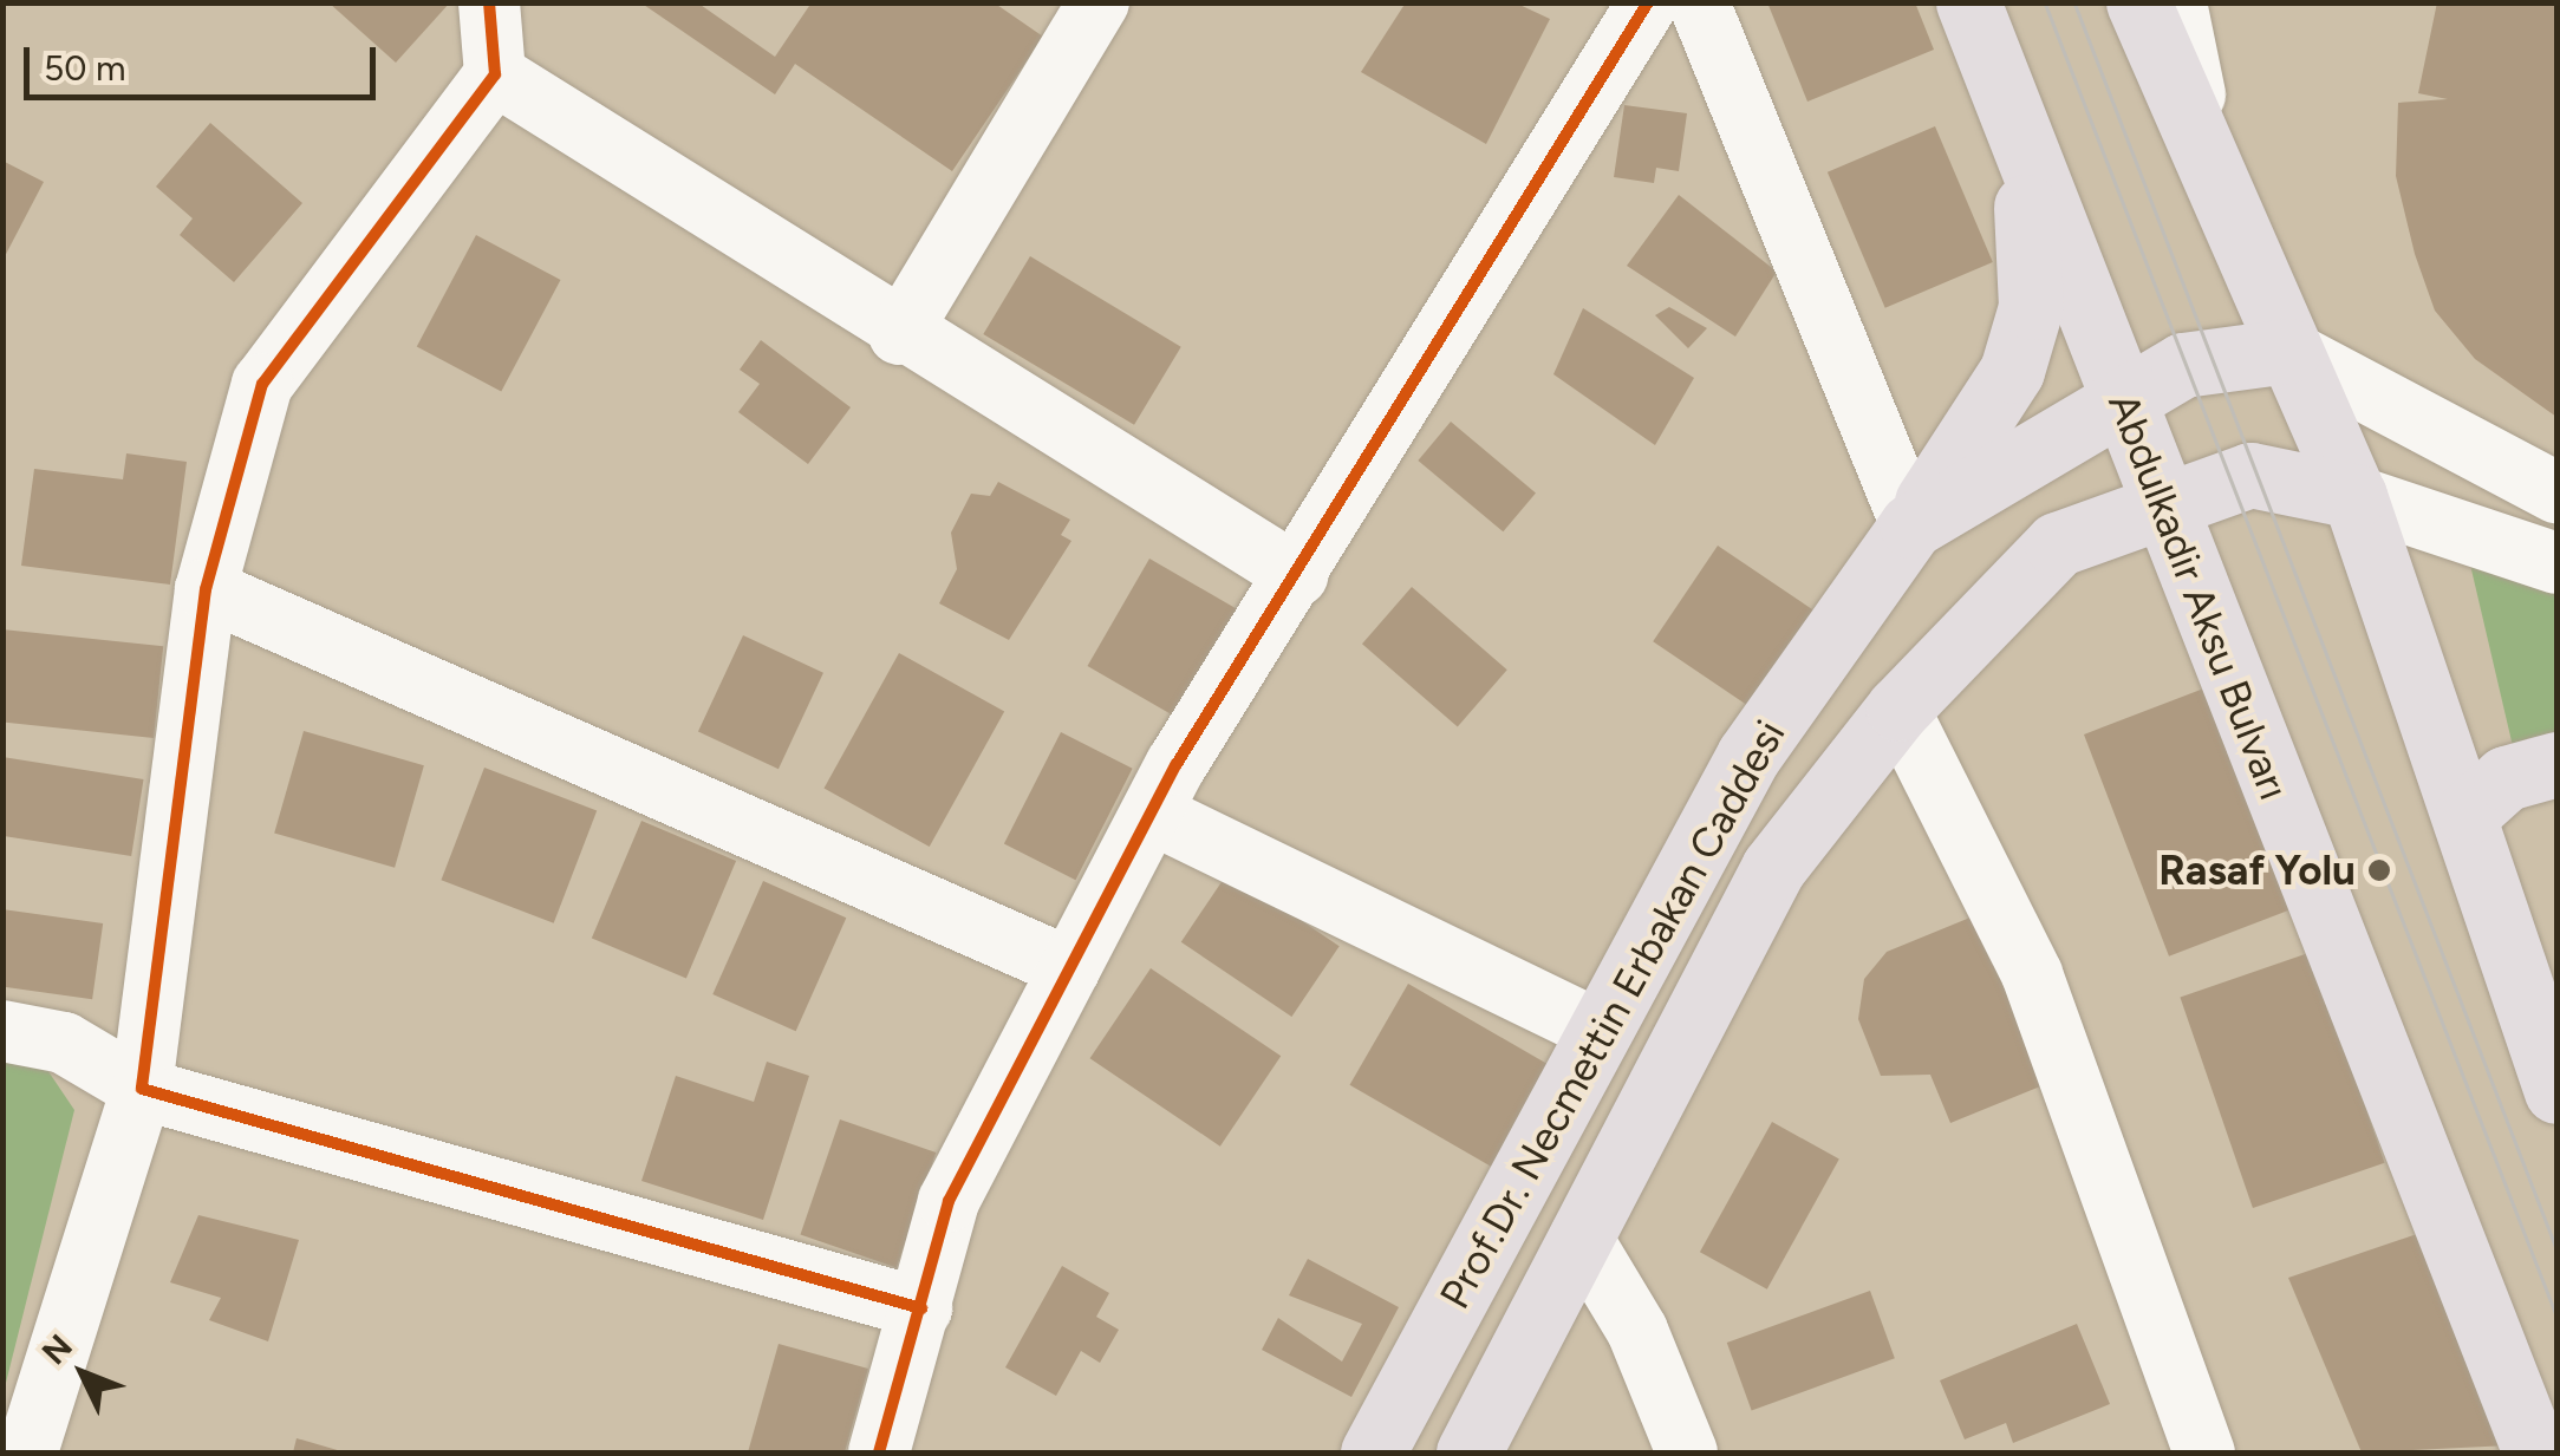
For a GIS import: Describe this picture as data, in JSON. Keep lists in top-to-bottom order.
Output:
{
  "streets": {
    "main road": ["Abdulkadir Aksu Bulvarı", "Prof.Dr. Necmettin Erbakan Caddesi"]
  },
  "crossings": [
    ["Abdulkadir Aksu Bulvarı", "Prof.Dr. Necmettin Erbakan Caddesi"]
  ],
  "places": ["Rasaf Yolu"],
  "scale_bar": "50 m",
  "north": "top left"
}
